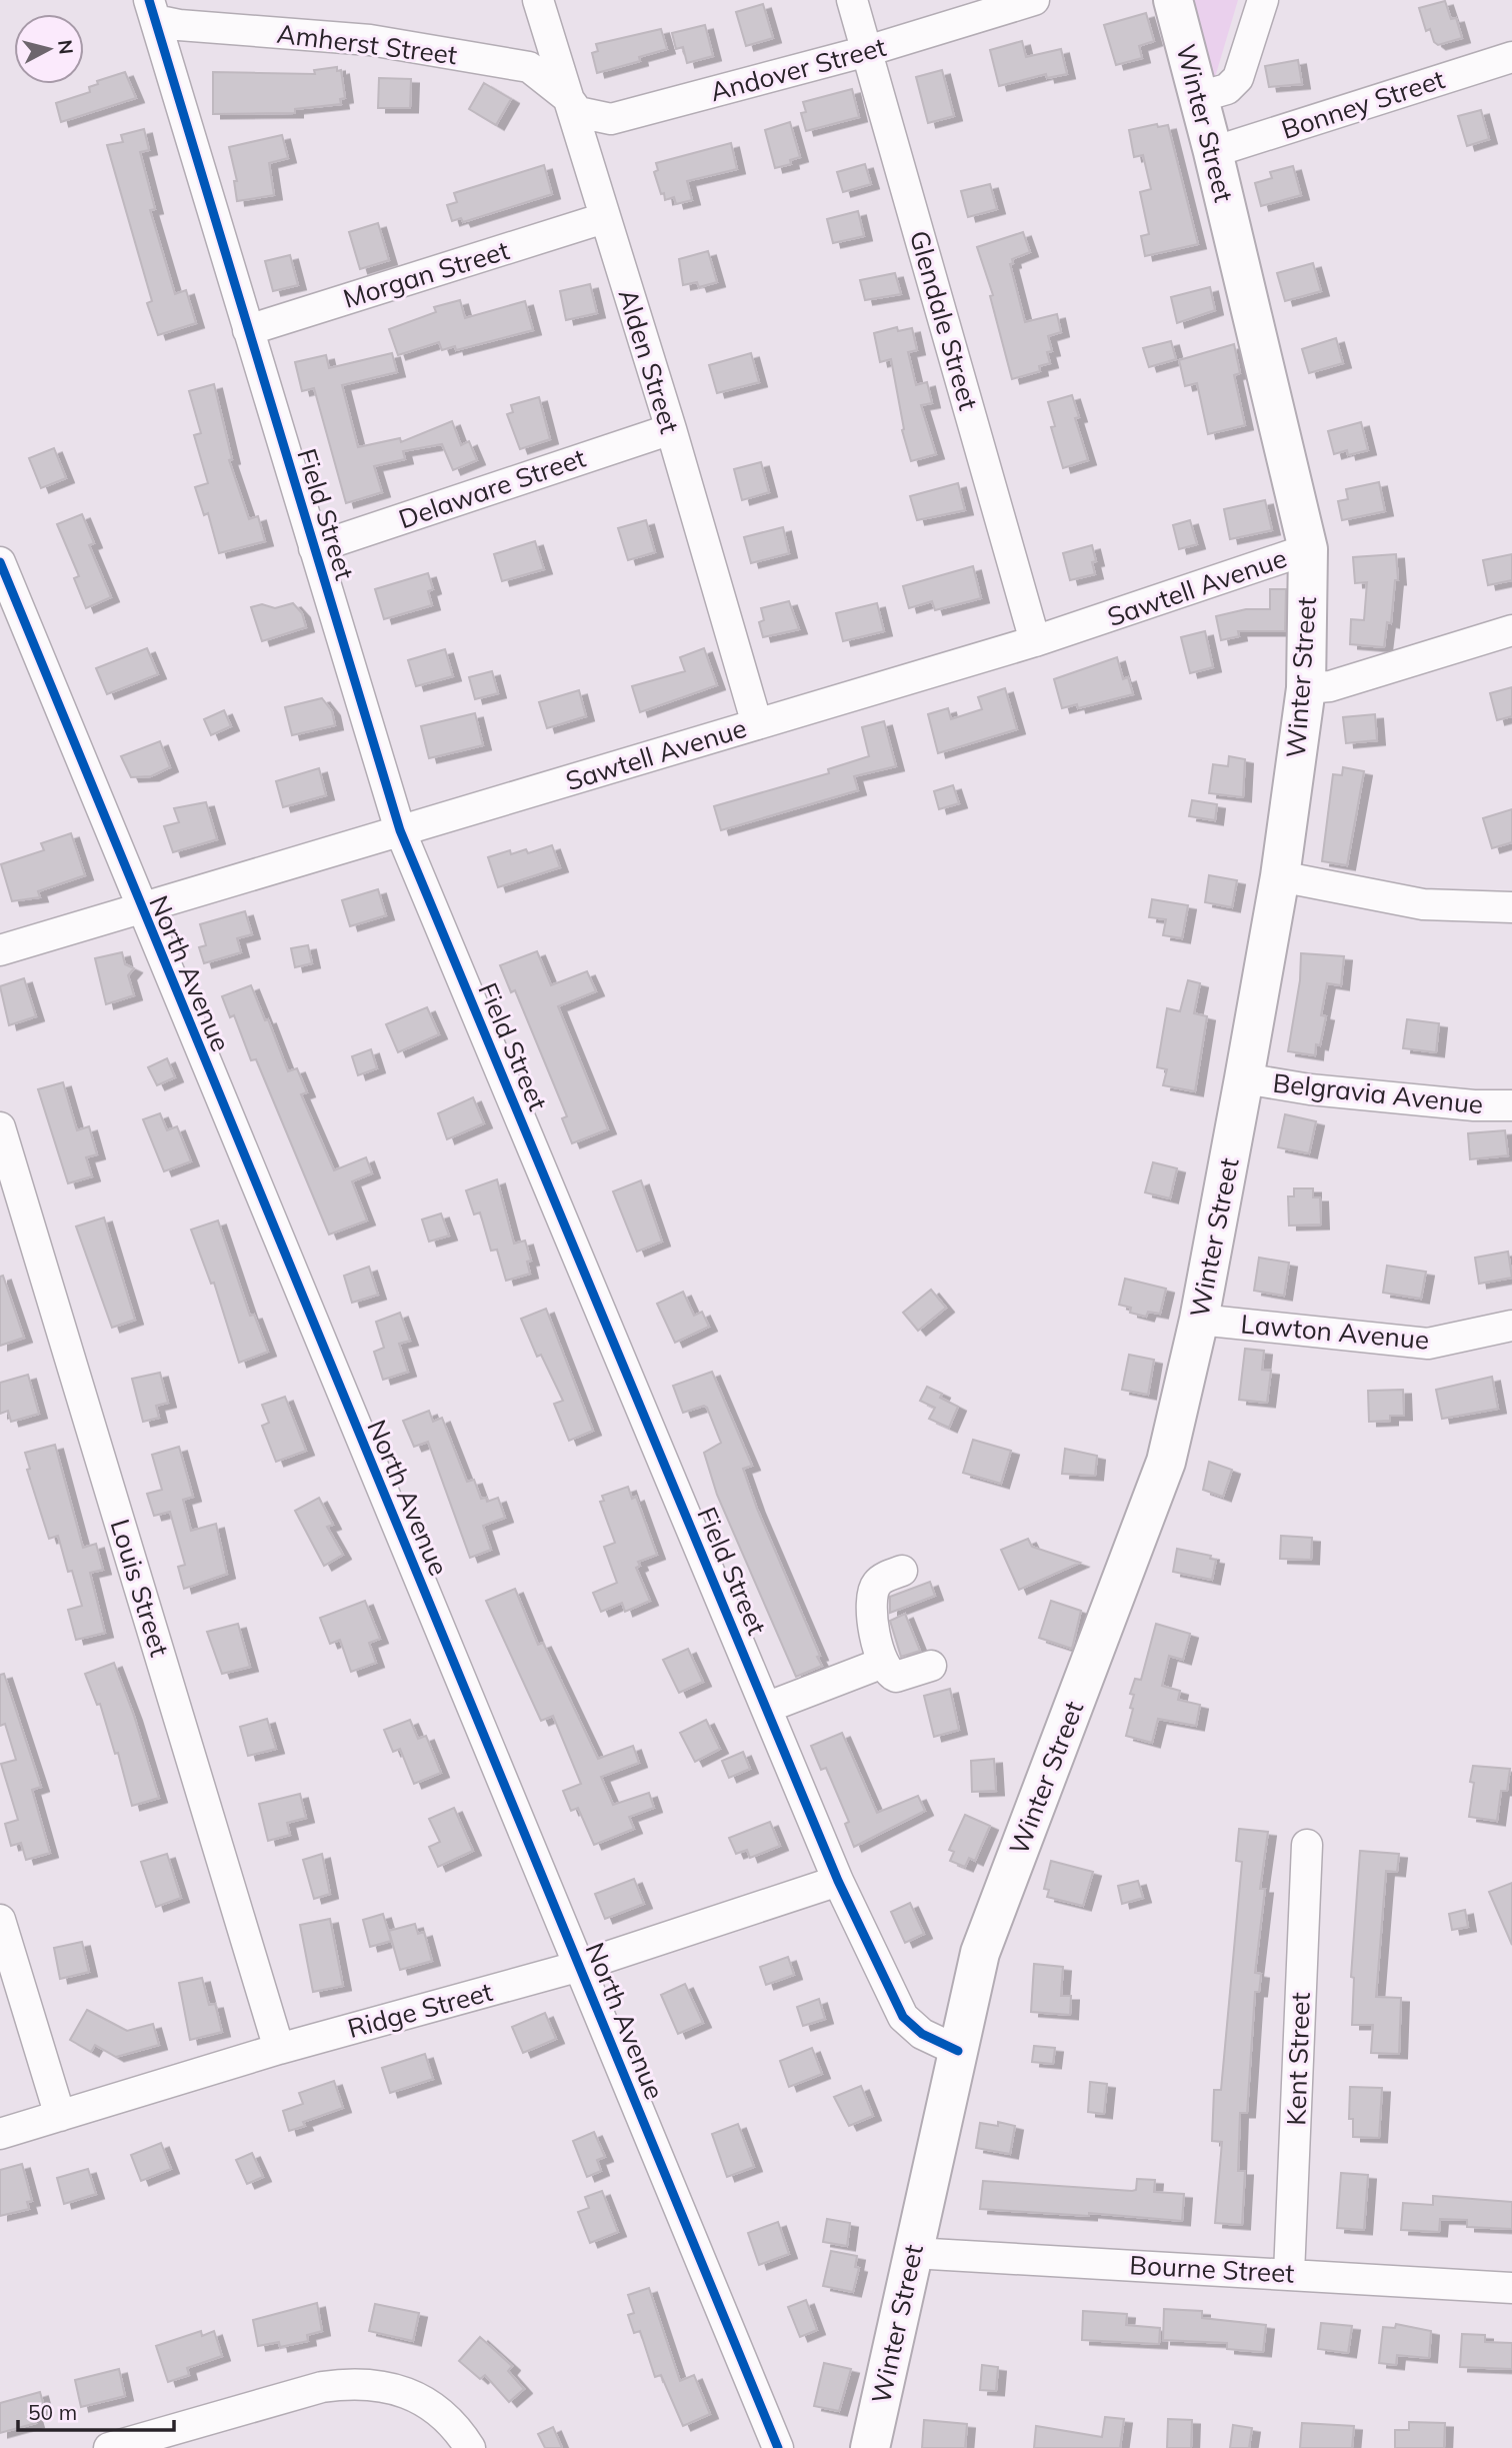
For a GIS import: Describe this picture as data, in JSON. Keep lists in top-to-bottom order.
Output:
{
  "streets": {
    "main road": ["Winter Street"],
    "street": [
      "Amherst Street",
      "Andover Street",
      "Bonney Street",
      "Morgan Street",
      "Glendale Street",
      "Alden Street",
      "Delaware Street",
      "Field Street",
      "Sawtell Avenue",
      "North Avenue",
      "Belgravia Avenue",
      "Lawton Avenue",
      "Louis Street",
      "Ridge Street",
      "Kent Street",
      "Bourne Street"
    ]
  },
  "crossings": [
    ["Amherst Street", "Andover Street"],
    ["Amherst Street", "Alden Street"],
    ["Amherst Street", "Field Street"],
    ["Andover Street", "Glendale Street"],
    ["Andover Street", "Alden Street"],
    ["Bonney Street", "Winter Street"],
    ["Winter Street", "Field Street"],
    ["Winter Street", "Sawtell Avenue"],
    ["Winter Street", "Belgravia Avenue"],
    ["Winter Street", "Lawton Avenue"],
    ["Winter Street", "Bourne Street"],
    ["Morgan Street", "Alden Street"],
    ["Morgan Street", "Field Street"],
    ["Glendale Street", "Sawtell Avenue"],
    ["Alden Street", "Delaware Street"],
    ["Alden Street", "Sawtell Avenue"],
    ["Delaware Street", "Field Street"],
    ["Field Street", "Sawtell Avenue"],
    ["Field Street", "Ridge Street"],
    ["Sawtell Avenue", "North Avenue"],
    ["North Avenue", "Ridge Street"],
    ["Louis Street", "Ridge Street"],
    ["Kent Street", "Bourne Street"]
  ],
  "scale_bar": "50 m",
  "north": "right"
}
